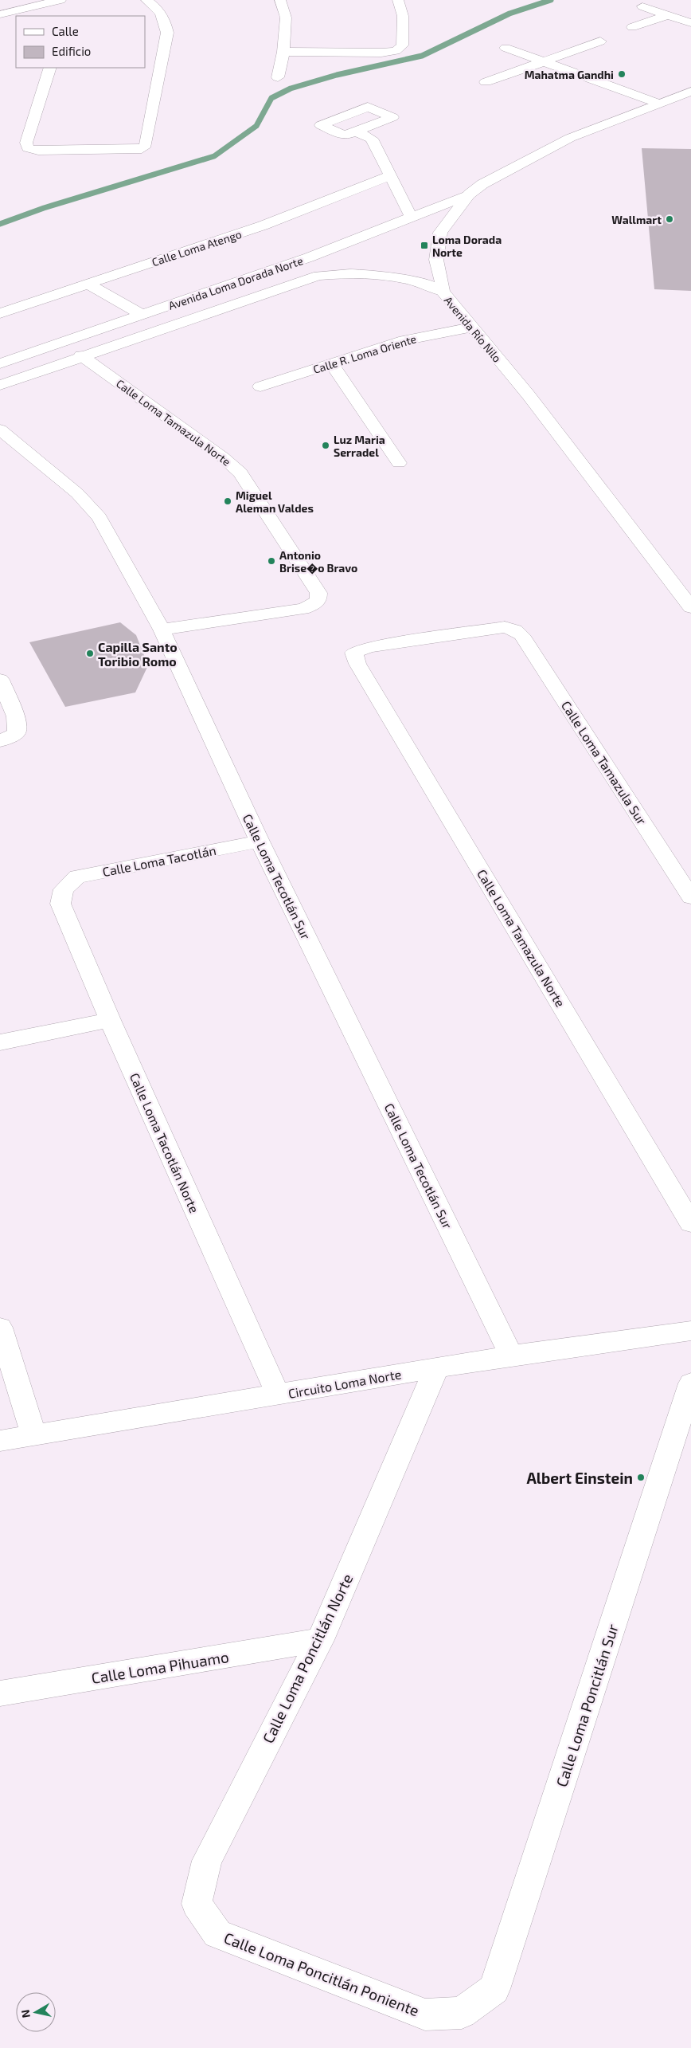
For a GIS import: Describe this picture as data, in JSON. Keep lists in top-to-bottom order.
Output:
{
  "streets": {
    "street": [
      "Calle Loma Atengo",
      "Avenida Loma Dorada Norte",
      "Avenida Río Nilo",
      "Calle R. Loma Oriente",
      "Calle Loma Tamazula Norte",
      "Calle Loma Tamazula Sur",
      "Calle Loma Tacotlán",
      "Calle Loma Tecotlán Sur",
      "Calle Loma Tacotlán Norte",
      "Circuito Loma Norte",
      "Calle Loma Poncitlán Norte",
      "Calle Loma Pihuamo",
      "Calle Loma Poncitlán Sur",
      "Calle Loma Poncitlán Poniente"
    ]
  },
  "crossings": [
    ["Avenida Loma Dorada Norte", "Avenida Río Nilo"],
    ["Avenida Loma Dorada Norte", "Calle Loma Tamazula Norte"],
    ["Avenida Río Nilo", "Calle R. Loma Oriente"],
    ["Calle Loma Tamazula Norte", "Calle Loma Tamazula Sur"],
    ["Calle Loma Tamazula Norte", "Calle Loma Tecotlán Sur"],
    ["Calle Loma Tacotlán", "Calle Loma Tecotlán Sur"],
    ["Calle Loma Tacotlán", "Calle Loma Tacotlán Norte"],
    ["Calle Loma Tecotlán Sur", "Circuito Loma Norte"],
    ["Calle Loma Tacotlán Norte", "Circuito Loma Norte"],
    ["Circuito Loma Norte", "Calle Loma Poncitlán Norte"],
    ["Calle Loma Poncitlán Norte", "Calle Loma Pihuamo"],
    ["Calle Loma Poncitlán Norte", "Calle Loma Poncitlán Poniente"],
    ["Calle Loma Poncitlán Sur", "Calle Loma Poncitlán Poniente"]
  ],
  "places": {
    "other": [
      "Mahatma Gandhi",
      "Wallmart",
      "Luz Maria Serradel",
      "Miguel Aleman Valdes",
      "Antonio Brise�o Bravo",
      "Capilla Santo Toribio Romo",
      "Albert Einstein"
    ],
    "transit": ["Loma Dorada Norte"]
  },
  "legend": ["Calle", "Edificio"],
  "north": "left"
}
